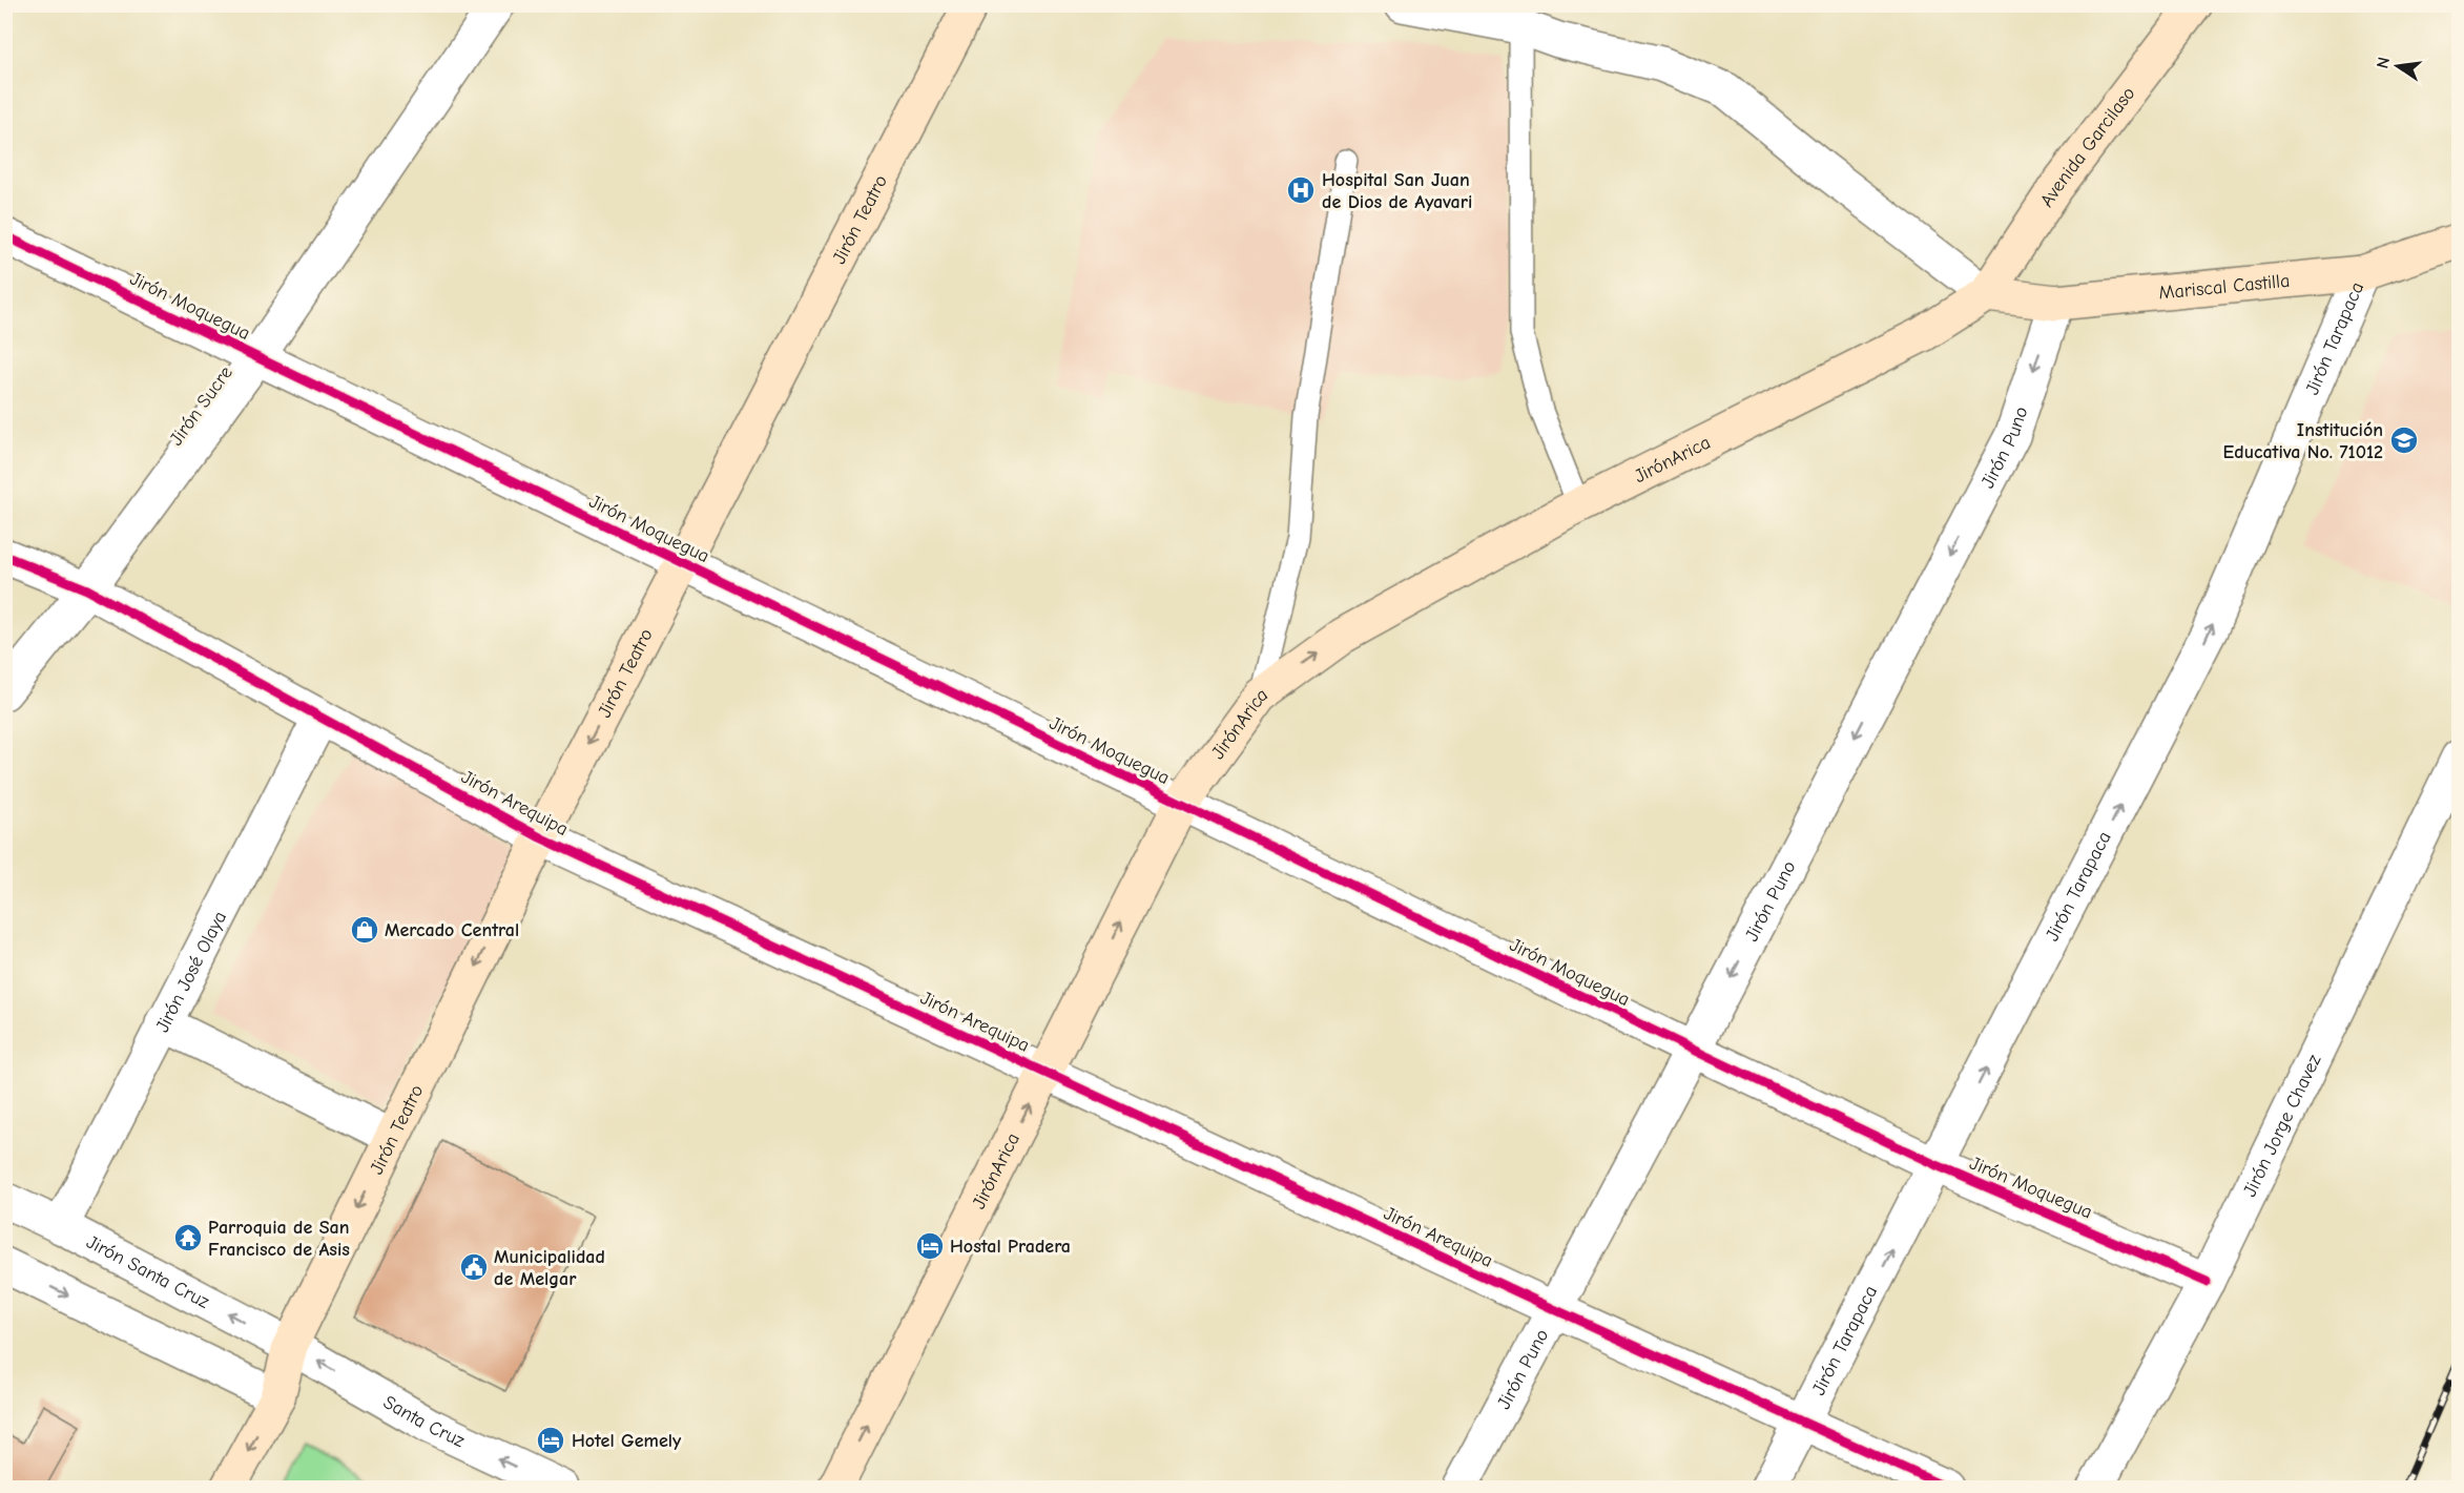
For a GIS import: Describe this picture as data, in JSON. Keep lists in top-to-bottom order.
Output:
{
  "streets": {
    "main road": [
      "Avenida Garcilaso",
      "Jirón Teatro",
      "Mariscal Castilla",
      "JirónArica"
    ],
    "street": [
      "Jirón Moquegua",
      "Jirón Tarapaca",
      "Jirón Sucre",
      "Jirón Puno",
      "Jirón Arequipa",
      "Jirón José Olaya",
      "Jirón Jorge Chavez",
      "Jirón Santa Cruz",
      "Santa Cruz"
    ]
  },
  "crossings": [
    ["Avenida Garcilaso", "Mariscal Castilla"],
    ["Avenida Garcilaso", "JirónArica"],
    ["Jirón Teatro", "Jirón Moquegua"],
    ["Jirón Teatro", "Jirón Arequipa"],
    ["Jirón Teatro", "Jirón Santa Cruz"],
    ["Jirón Teatro", "Santa Cruz"],
    ["Mariscal Castilla", "Jirón Tarapaca"],
    ["Mariscal Castilla", "Jirón Puno"],
    ["Mariscal Castilla", "JirónArica"],
    ["Jirón Moquegua", "Jirón Tarapaca"],
    ["Jirón Moquegua", "Jirón Sucre"],
    ["Jirón Moquegua", "Jirón Puno"],
    ["Jirón Moquegua", "JirónArica"],
    ["Jirón Moquegua", "Jirón Jorge Chavez"],
    ["Jirón Tarapaca", "Jirón Arequipa"],
    ["Jirón Sucre", "Jirón Arequipa"],
    ["Jirón Puno", "Jirón Arequipa"],
    ["JirónArica", "Jirón Arequipa"],
    ["Jirón Arequipa", "Jirón José Olaya"],
    ["Jirón José Olaya", "Jirón Santa Cruz"],
    ["Jirón Santa Cruz", "Santa Cruz"]
  ],
  "one_way": [
    "Jirón Teatro",
    "Jirón Tarapaca",
    "Jirón Puno",
    "JirónArica",
    "Santa Cruz"
  ],
  "places": {
    "hospital": ["Hospital San Juan de Dios de Ayavari"],
    "school or university": ["Institución Educativa No. 71012"],
    "shop": ["Mercado Central"],
    "temple": ["Parroquia de San Francisco de Asis"],
    "hotel": ["Hostal Pradera", "Hotel Gemely"],
    "public building": ["Municipalidad de Melgar"]
  },
  "north": "left"
}
